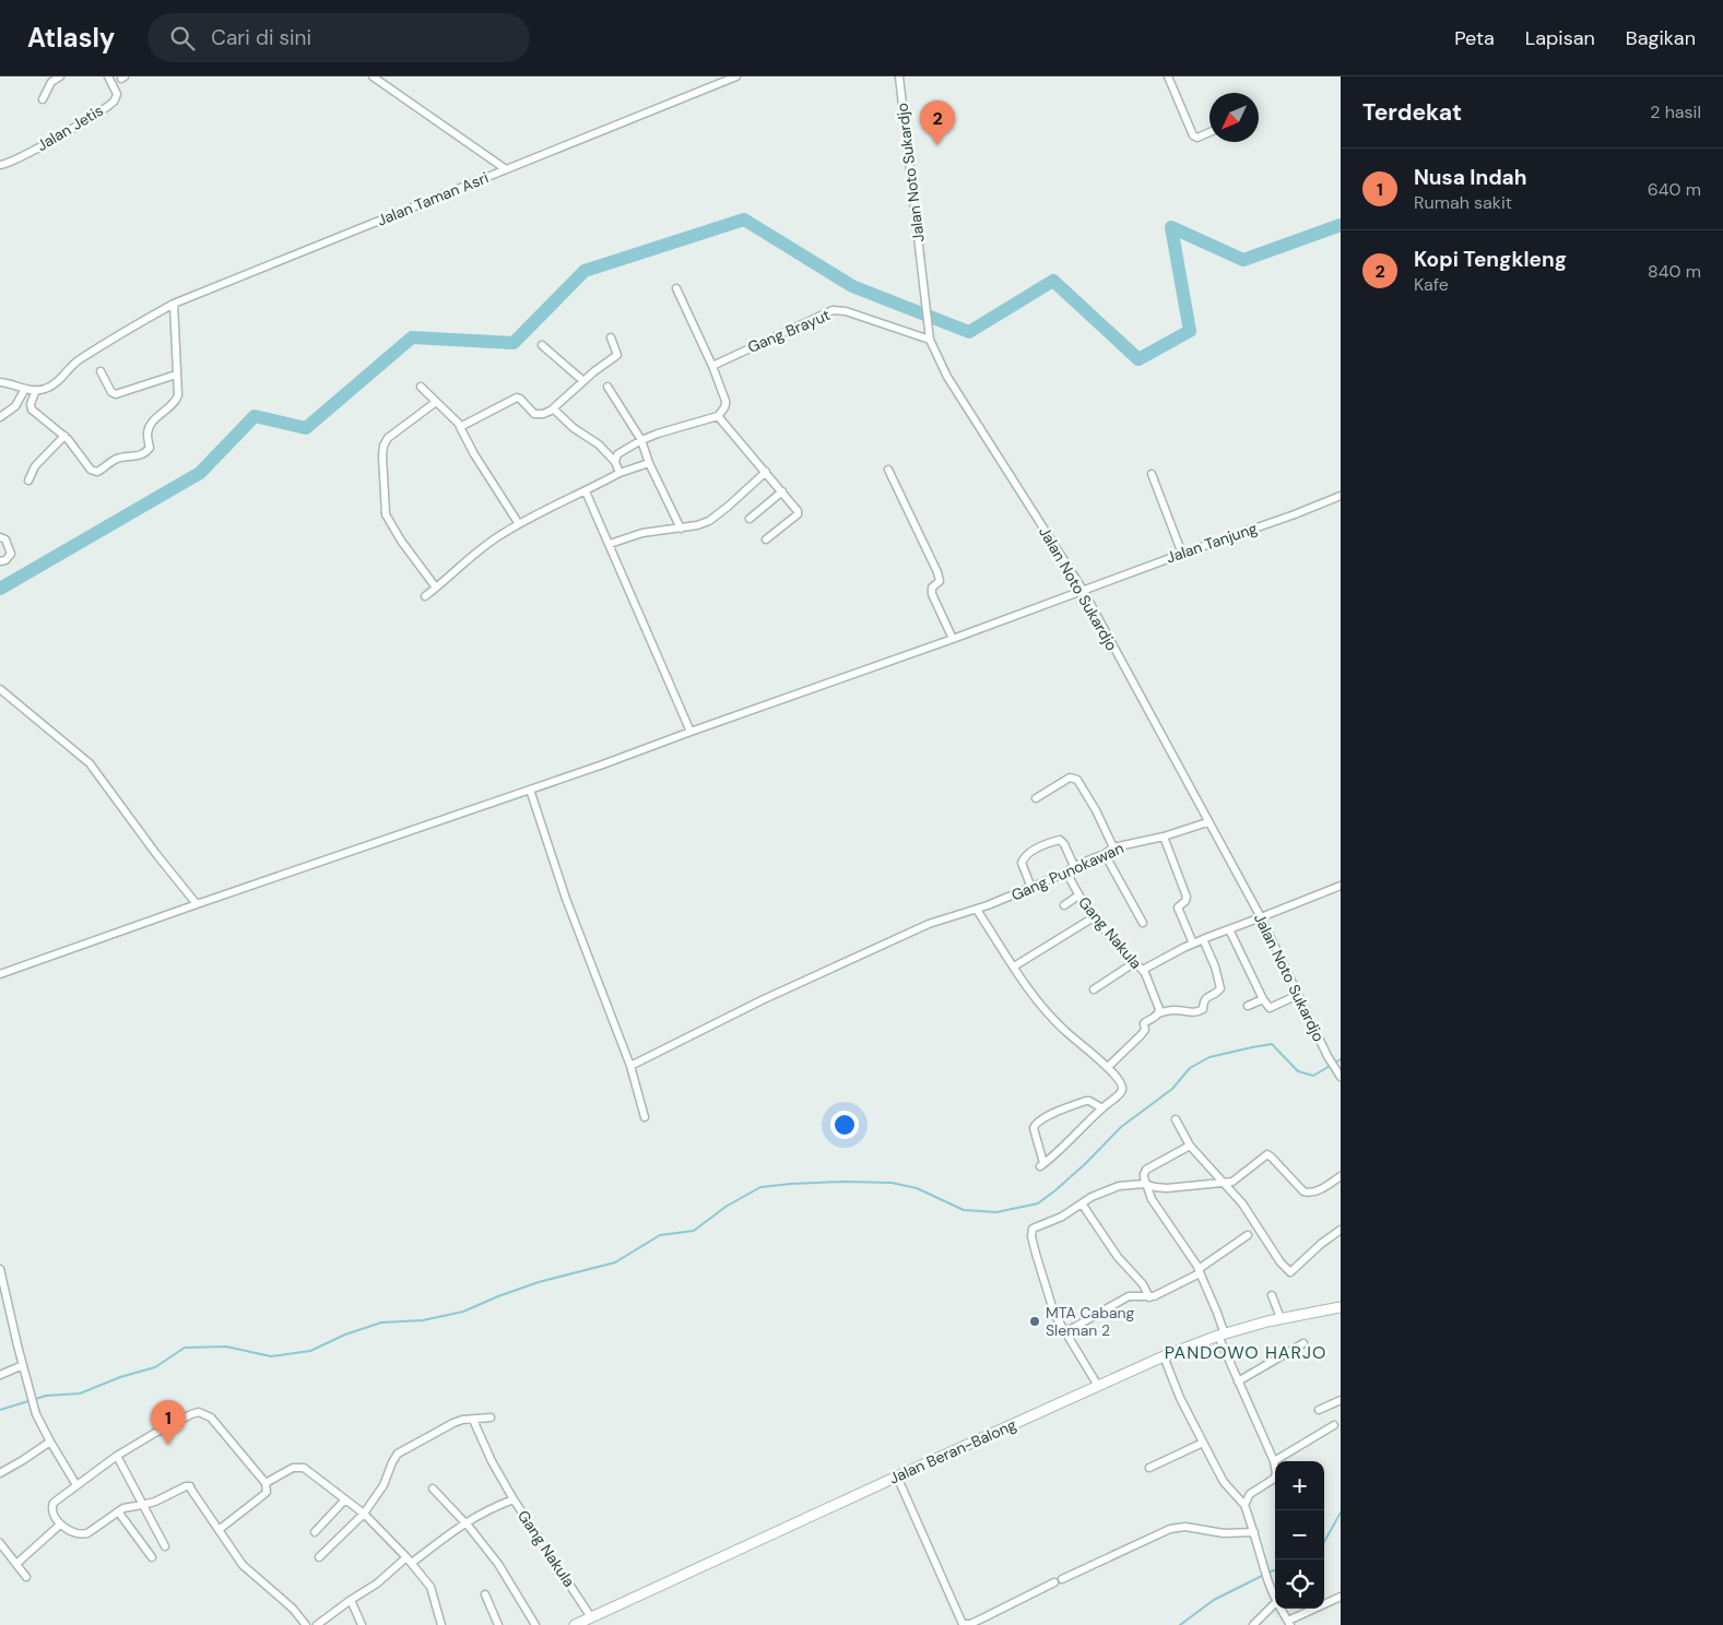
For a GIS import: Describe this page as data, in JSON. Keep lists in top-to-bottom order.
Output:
{
  "streets": {
    "main road": ["Jalan Beran-Balong"],
    "street": [
      "Jalan Jetis",
      "Jalan Noto Sukardjo",
      "Jalan Taman Asri",
      "Gang Brayut",
      "Jalan Tanjung",
      "Gang Punokawan",
      "Gang Nakula"
    ]
  },
  "crossings": [
    ["Jalan Noto Sukardjo", "Gang Brayut"],
    ["Jalan Noto Sukardjo", "Jalan Tanjung"],
    ["Jalan Noto Sukardjo", "Gang Punokawan"],
    ["Gang Punokawan", "Gang Nakula"],
    ["Gang Nakula", "Jalan Beran-Balong"]
  ],
  "districts": ["PANDOWO HARJO"],
  "places": ["MTA Cabang Sleman 2"],
  "north": "bottom left",
  "page": {
    "header": "Atlasly",
    "search": "Cari di sini",
    "nav": ["Peta", "Lapisan", "Bagikan"],
    "heading": ["Terdekat", "2 hasil"],
    "pins": ["2", "1"],
    "list": [
      {
        "mark": "1",
        "name": "Nusa Indah",
        "note": "Rumah sakit",
        "value": "640 m"
      },
      {
        "mark": "2",
        "name": "Kopi Tengkleng",
        "note": "Kafe",
        "value": "840 m"
      }
    ],
    "map_buttons": ["+", "−"]
  }
}
